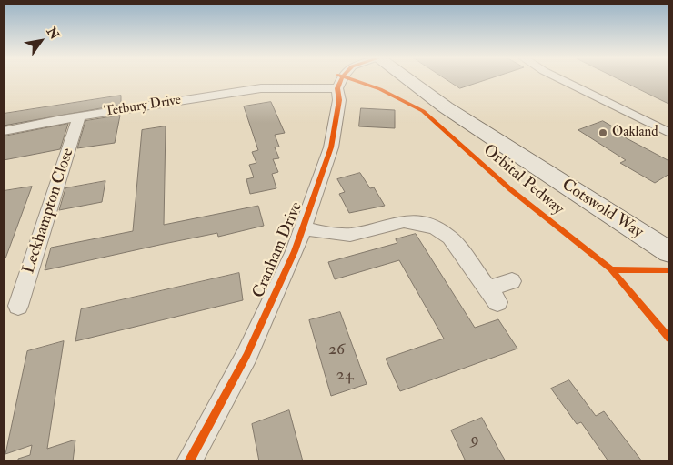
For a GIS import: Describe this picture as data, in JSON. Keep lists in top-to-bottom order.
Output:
{
  "streets": {
    "main road": ["Cotswold Way"],
    "street": ["Tetbury Drive", "Leckhampton Close", "Cranham Drive"],
    "cycle path": ["Orbital Pedway"]
  },
  "crossings": [
    ["Tetbury Drive", "Leckhampton Close"],
    ["Tetbury Drive", "Cranham Drive"]
  ],
  "places": ["Oakland"],
  "house_numbers": ["26", "24", "9"],
  "north": "top right"
}
